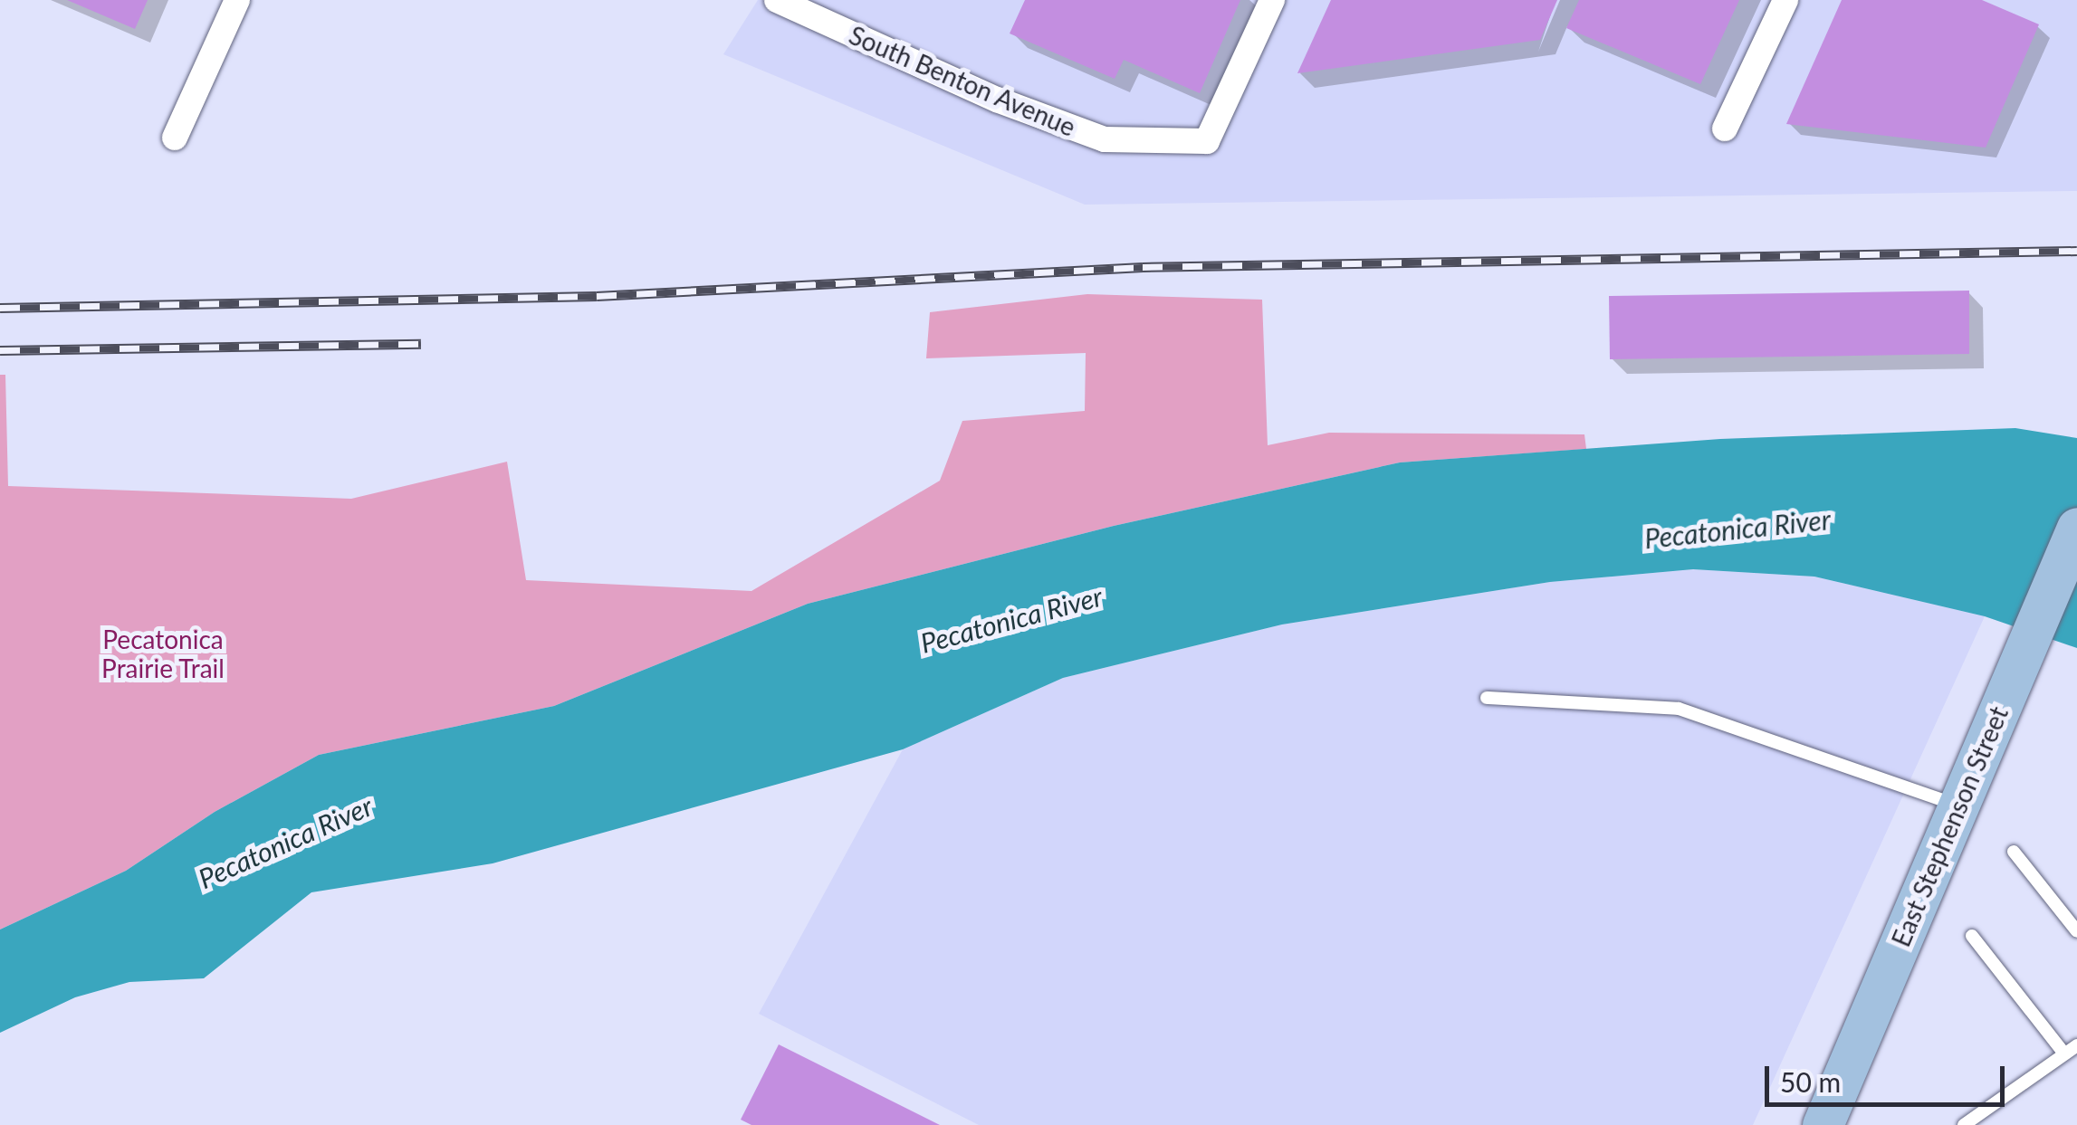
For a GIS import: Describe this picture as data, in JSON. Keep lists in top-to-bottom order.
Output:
{
  "streets": {
    "main road": ["East Stephenson Street"],
    "street": ["South Benton Avenue"]
  },
  "water": ["Pecatonica River"],
  "parks": ["Pecatonica Prairie Trail"],
  "scale_bar": "50 m"
}
